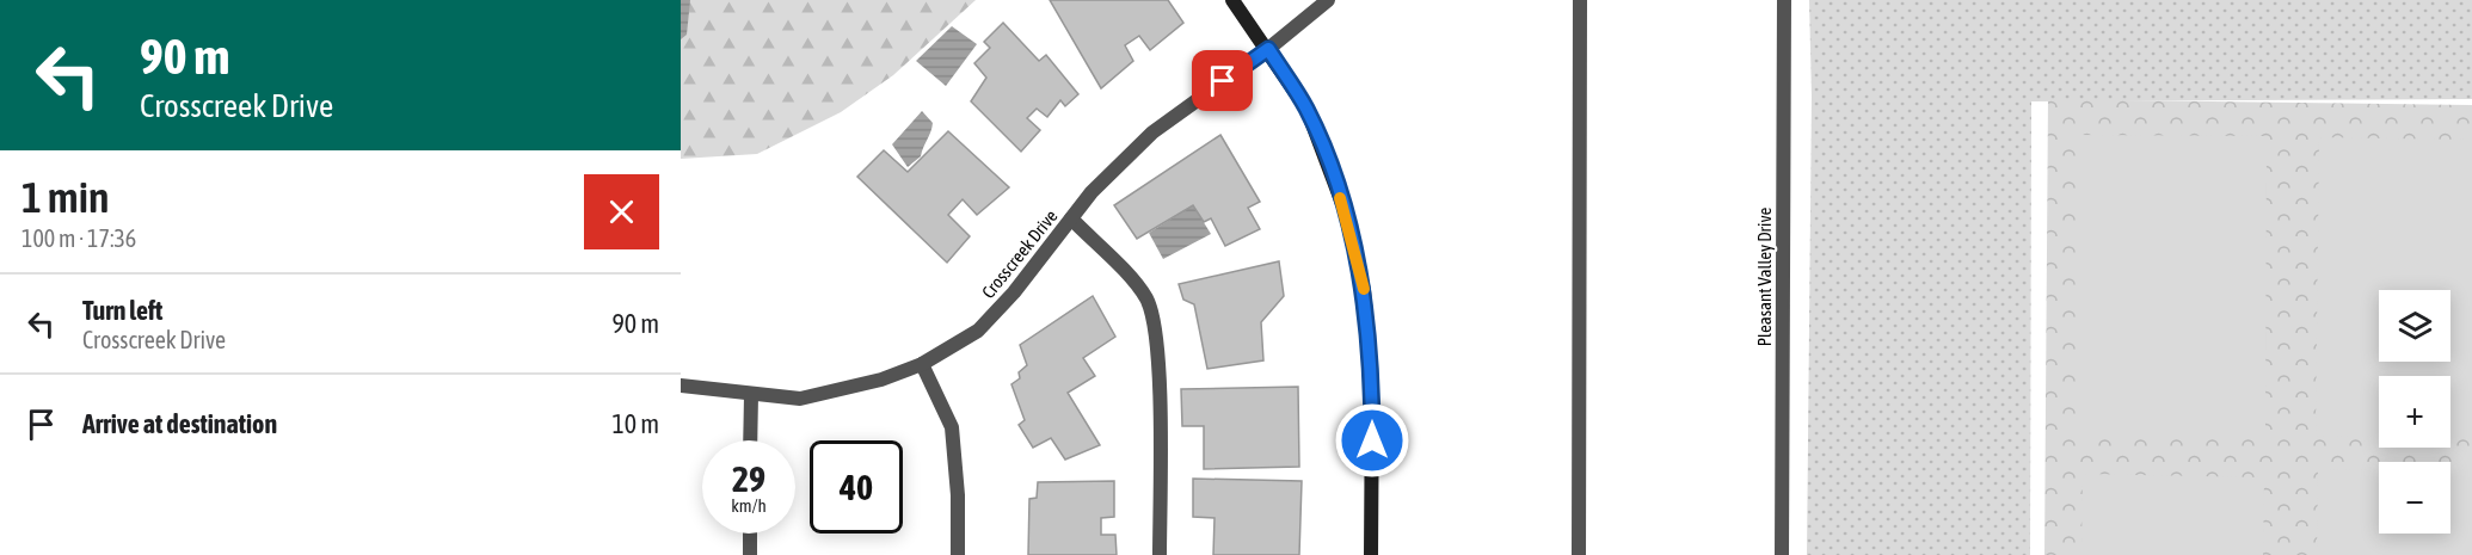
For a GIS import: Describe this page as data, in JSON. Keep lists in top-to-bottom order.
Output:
{
  "streets": {
    "street": ["Crosscreek Drive", "Pleasant Valley Drive"]
  },
  "page": {
    "turn": ["90 m", "Crosscreek Drive"],
    "heading": ["1 min", "100 m · 17:36"],
    "list": [
      {
        "name": "Turn left",
        "note": "Crosscreek Drive",
        "value": "90 m"
      },
      {
        "name": "Arrive at destination",
        "value": "10 m"
      }
    ],
    "map_buttons": ["+", "−"],
    "speed": "29 km/h",
    "limit": "40"
  }
}
